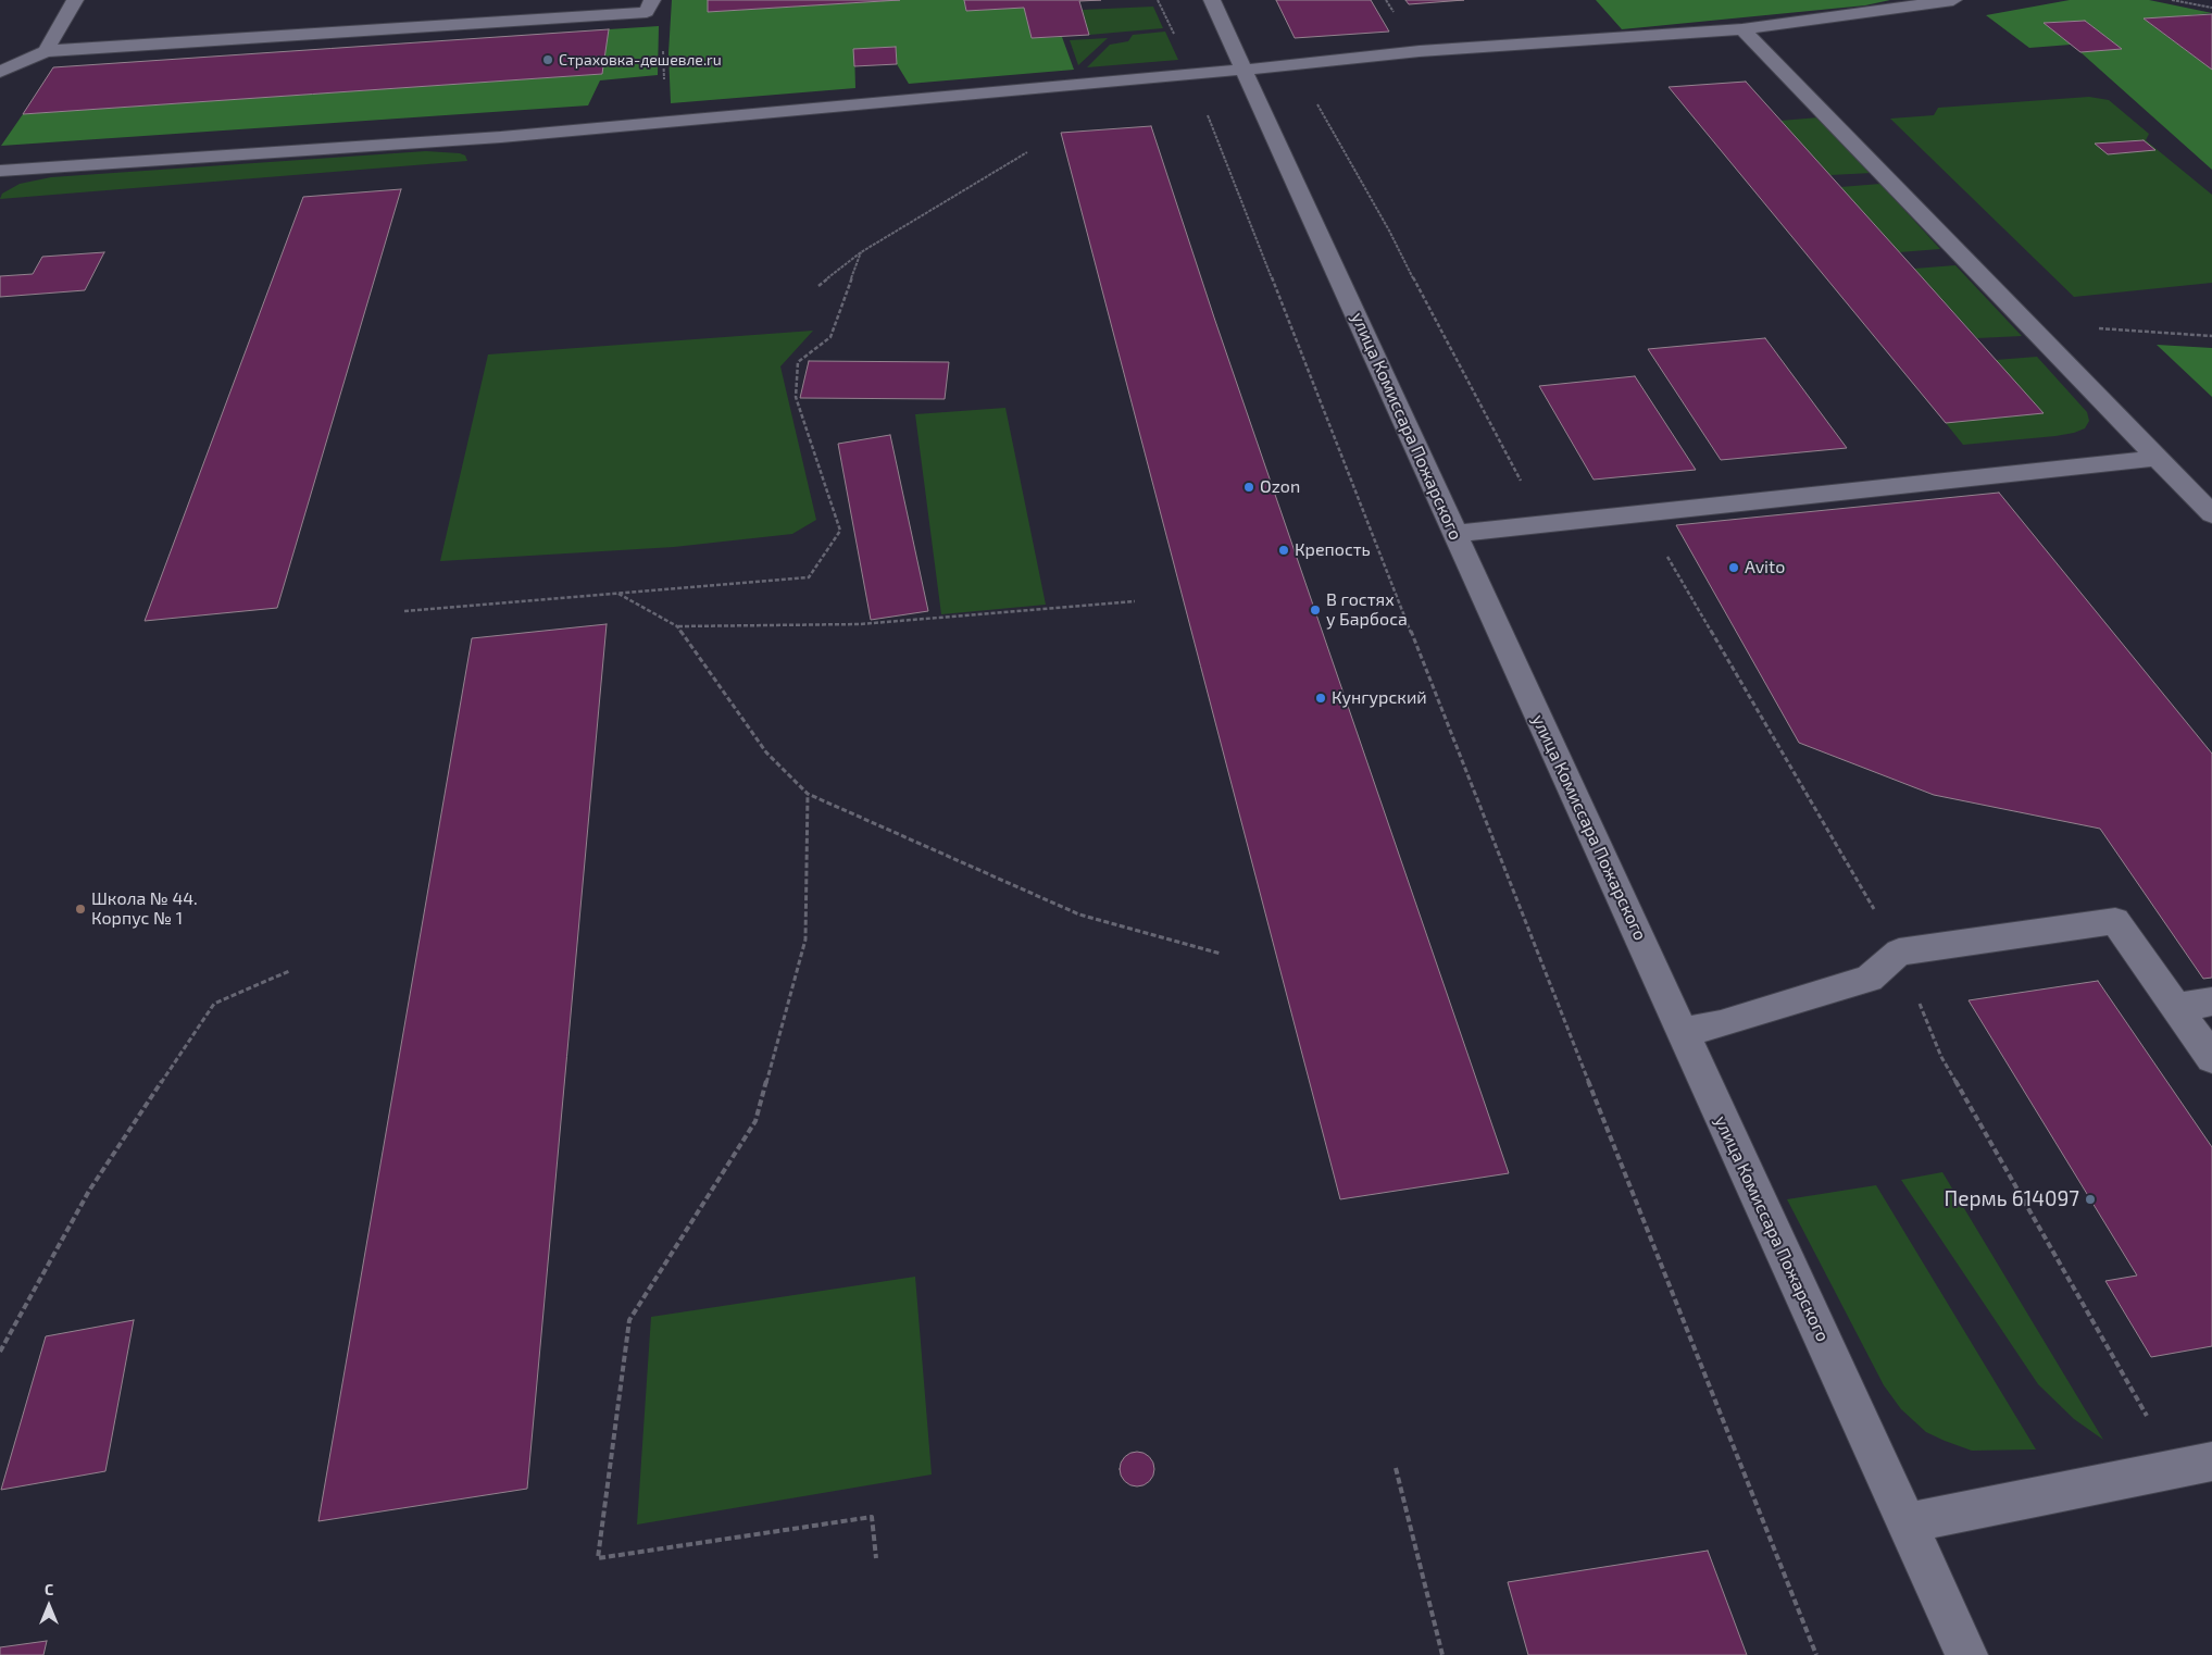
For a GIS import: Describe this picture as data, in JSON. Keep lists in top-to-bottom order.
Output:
{
  "streets": {
    "street": ["улица Комиссара Пожарского"]
  },
  "places": [
    "Страховка-дешевле.ru",
    "Ozon",
    "Крепость",
    "Avito",
    "В гостях у Барбоса",
    "Кунгурский",
    "Школа № 44. Корпус № 1",
    "Пермь 614097"
  ],
  "north": "top"
}
